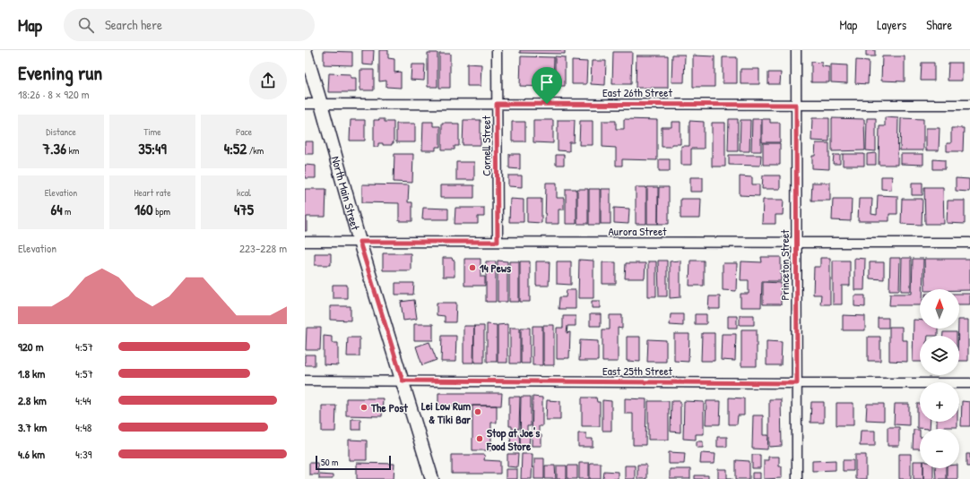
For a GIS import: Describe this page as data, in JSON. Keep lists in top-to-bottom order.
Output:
{
  "streets": {
    "main road": ["North Main Street"],
    "street": [
      "East 26th Street",
      "Cornell Street",
      "Aurora Street",
      "Princeton Street",
      "East 25th Street"
    ]
  },
  "crossings": [
    ["East 26th Street", "Cornell Street"],
    ["East 26th Street", "North Main Street"],
    ["East 26th Street", "Princeton Street"],
    ["Cornell Street", "Aurora Street"],
    ["North Main Street", "Aurora Street"],
    ["North Main Street", "East 25th Street"],
    ["Aurora Street", "Princeton Street"],
    ["Princeton Street", "East 25th Street"]
  ],
  "places": [
    "14 Pews",
    "The Post",
    "Lei Low Rum & Tiki Bar",
    "Stop at Joe's Food Store"
  ],
  "scale_bar": "50 m",
  "north": "top",
  "page": {
    "header": "Map",
    "search": "Search here",
    "nav": ["Map", "Layers", "Share"],
    "heading": ["Evening run", "18:26 · 8 × 920 m"],
    "stats": [
      ["Distance", "7.36 km"],
      ["Time", "35:49"],
      ["Pace", "4:52 /km"],
      ["Elevation", "64 m"],
      ["Heart rate", "160 bpm"],
      ["kcal", "475"]
    ],
    "chart": ["Elevation", "223–228 m"],
    "map_buttons": ["+", "−"],
    "list": [
      {
        "name": "920 m",
        "note": "4:57"
      },
      {
        "name": "1.8 km",
        "note": "4:57"
      },
      {
        "name": "2.8 km",
        "note": "4:44"
      },
      {
        "name": "3.7 km",
        "note": "4:48"
      },
      {
        "name": "4.6 km",
        "note": "4:39"
      }
    ],
    "scale": "50 m"
  }
}
